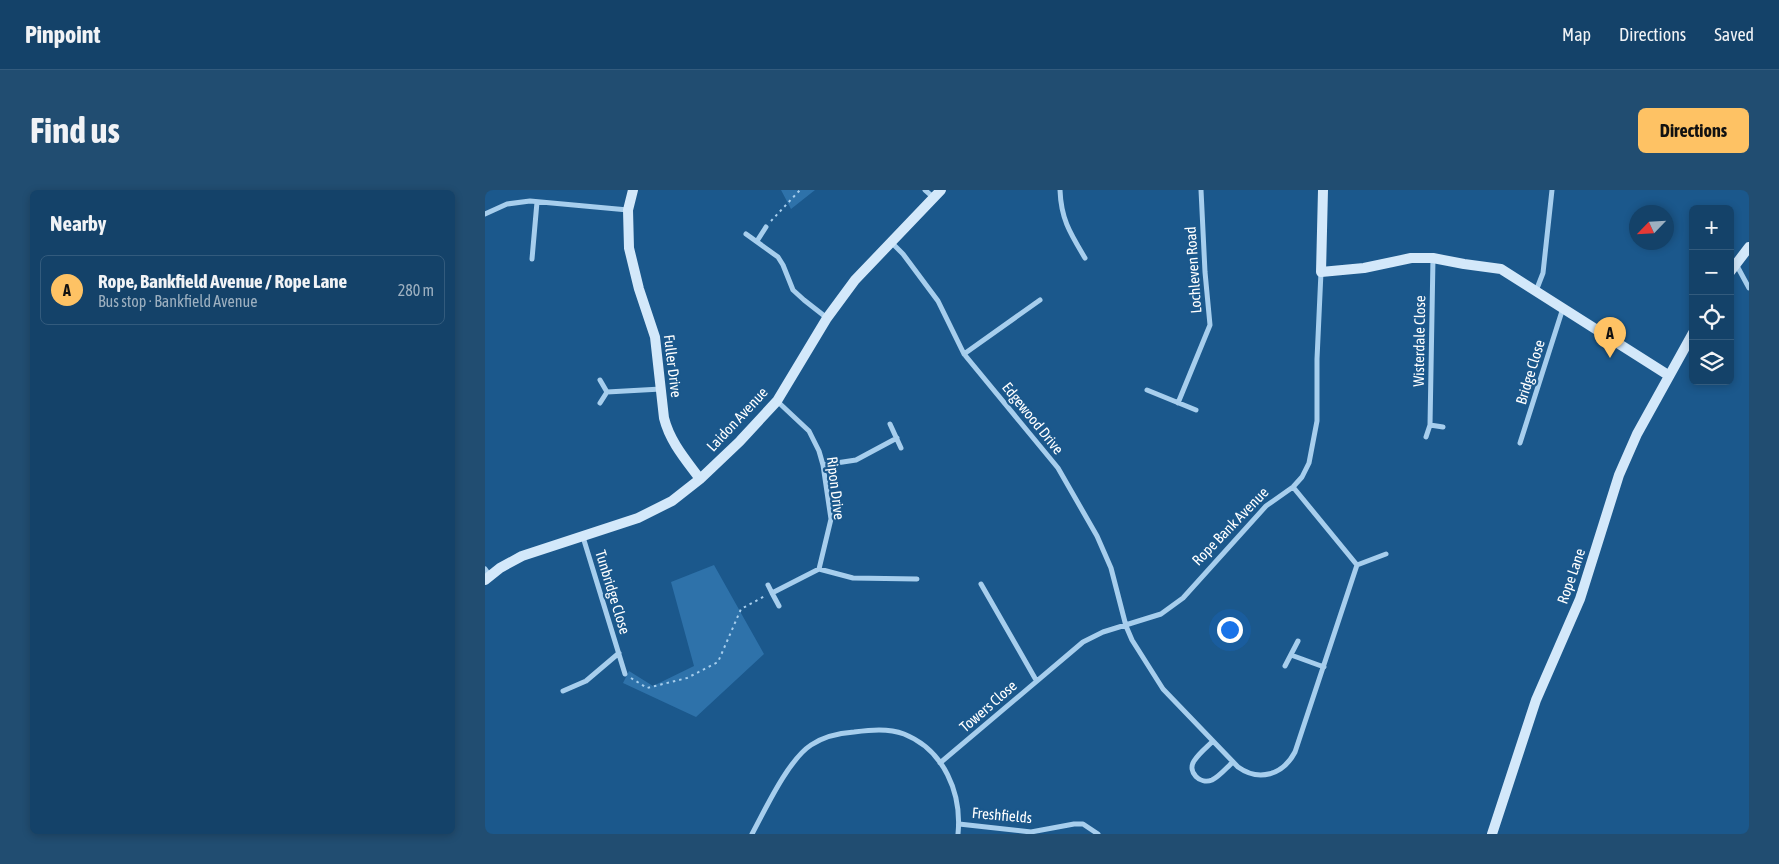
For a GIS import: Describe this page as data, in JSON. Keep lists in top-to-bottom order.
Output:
{
  "streets": {
    "street": [
      "Lochleven Road",
      "Wisterdale Close",
      "Fuller Drive",
      "Bridge Close",
      "Edgewood Drive",
      "Laidon Avenue",
      "Ripon Drive",
      "Rope Bank Avenue",
      "Rope Lane",
      "Tunbridge Close",
      "Towers Close",
      "Freshfields"
    ]
  },
  "crossings": [
    ["Fuller Drive", "Laidon Avenue"],
    ["Edgewood Drive", "Laidon Avenue"],
    ["Edgewood Drive", "Rope Bank Avenue"],
    ["Laidon Avenue", "Ripon Drive"],
    ["Laidon Avenue", "Tunbridge Close"],
    ["Rope Bank Avenue", "Towers Close"]
  ],
  "north": "bottom left",
  "page": {
    "header": "Pinpoint",
    "nav": ["Map", "Directions", "Saved"],
    "buttons": "Directions",
    "title": "Find us",
    "heading": "Nearby",
    "map_buttons": ["+", "−"],
    "list": [
      {
        "mark": "A",
        "name": "Rope, Bankfield Avenue / Rope Lane",
        "note": "Bus stop · Bankfield Avenue",
        "value": "280 m"
      }
    ],
    "pins": "A"
  }
}
